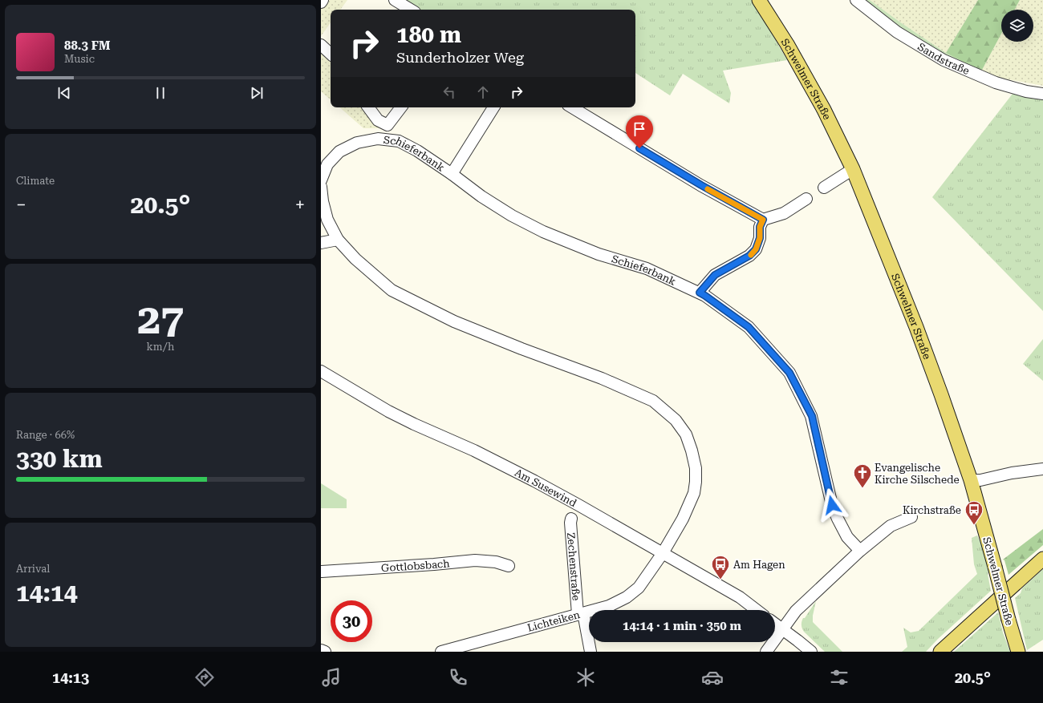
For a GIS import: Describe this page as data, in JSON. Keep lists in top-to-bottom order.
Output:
{
  "streets": {
    "main road": ["Schwelmer Straße"],
    "street": [
      "Sandstraße",
      "Schieferbank",
      "Am Susewind",
      "Gottlobsbach",
      "Zechenstraße",
      "Lichteiken"
    ]
  },
  "crossings": [
    ["Am Susewind", "Lichteiken"],
    ["Zechenstraße", "Lichteiken"]
  ],
  "places": {
    "church": ["Evangelische Kirche Silschede"],
    "bus stop": ["Kirchstraße", "Am Hagen"]
  },
  "page": {
    "turn": ["180 m", "Sunderholzer Weg"],
    "song": ["88.3 FM", "Music"],
    "tile": [
      "Climate",
      ["27", "km/h"],
      ["Range · 66%", "330 km"],
      ["Arrival", "14:14"]
    ],
    "heat": ["−", "20.5°", "+"],
    "limit": "30",
    "trip": "14:14 · 1 min · 350 m",
    "tabs": ["14:13", "20.5°"]
  }
}
